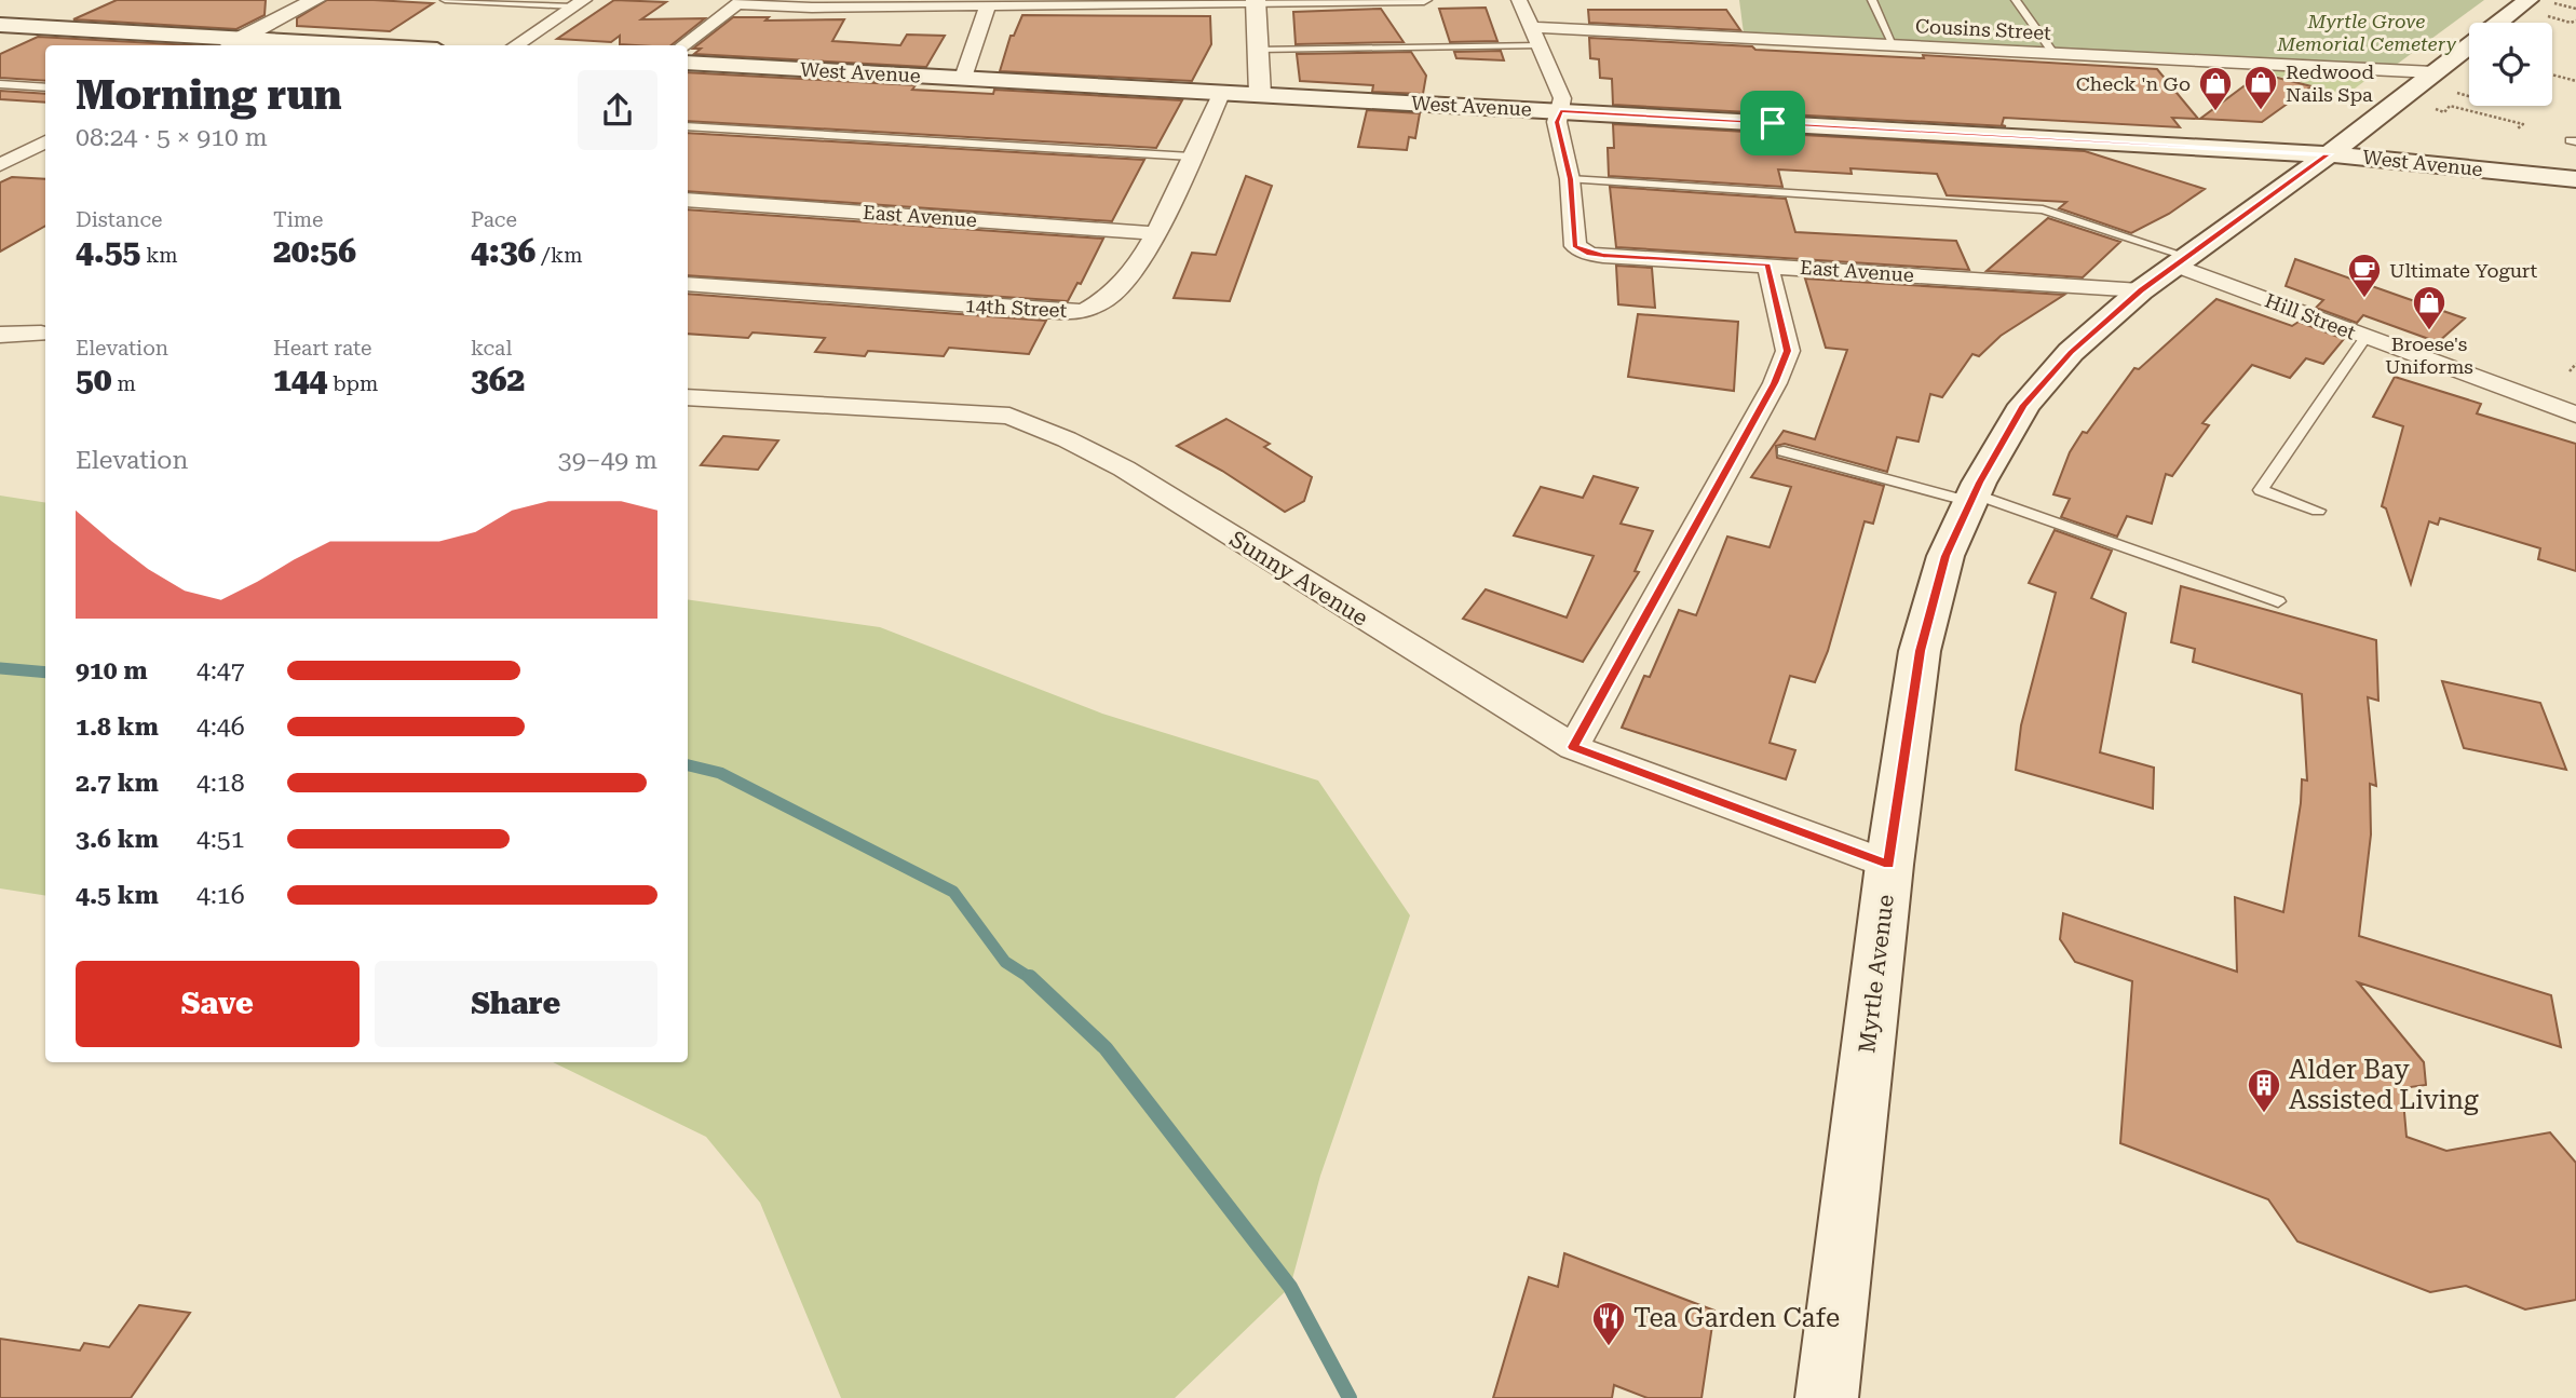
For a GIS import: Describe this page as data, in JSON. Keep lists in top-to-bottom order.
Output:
{
  "streets": {
    "main road": ["West Avenue", "Myrtle Avenue"],
    "street": [
      "Cousins Street",
      "East Avenue",
      "14th Street",
      "Hill Street",
      "Sunny Avenue"
    ]
  },
  "crossings": [
    ["Cousins Street", "Myrtle Avenue"],
    ["West Avenue", "14th Street"],
    ["West Avenue", "Myrtle Avenue"],
    ["East Avenue", "14th Street"],
    ["East Avenue", "Hill Street"],
    ["East Avenue", "Myrtle Avenue"],
    ["Hill Street", "Myrtle Avenue"],
    ["Sunny Avenue", "Myrtle Avenue"]
  ],
  "parks": ["Myrtle Grove Memorial Cemetery"],
  "places": {
    "shop": ["Redwood Nails Spa", "Check 'n Go", "Broese's Uniforms"],
    "cafe": ["Ultimate Yogurt"],
    "building": ["Alder Bay Assisted Living"],
    "restaurant": ["Tea Garden Cafe"]
  },
  "page": {
    "heading": ["Morning run", "08:24 · 5 × 910 m"],
    "stats": [
      ["Distance", "4.55 km"],
      ["Time", "20:56"],
      ["Pace", "4:36 /km"],
      ["Elevation", "50 m"],
      ["Heart rate", "144 bpm"],
      ["kcal", "362"]
    ],
    "chart": ["Elevation", "39–49 m"],
    "list": [
      {
        "name": "910 m",
        "note": "4:47"
      },
      {
        "name": "1.8 km",
        "note": "4:46"
      },
      {
        "name": "2.7 km",
        "note": "4:18"
      },
      {
        "name": "3.6 km",
        "note": "4:51"
      },
      {
        "name": "4.5 km",
        "note": "4:16"
      }
    ],
    "buttons": ["Save", "Share"]
  }
}
